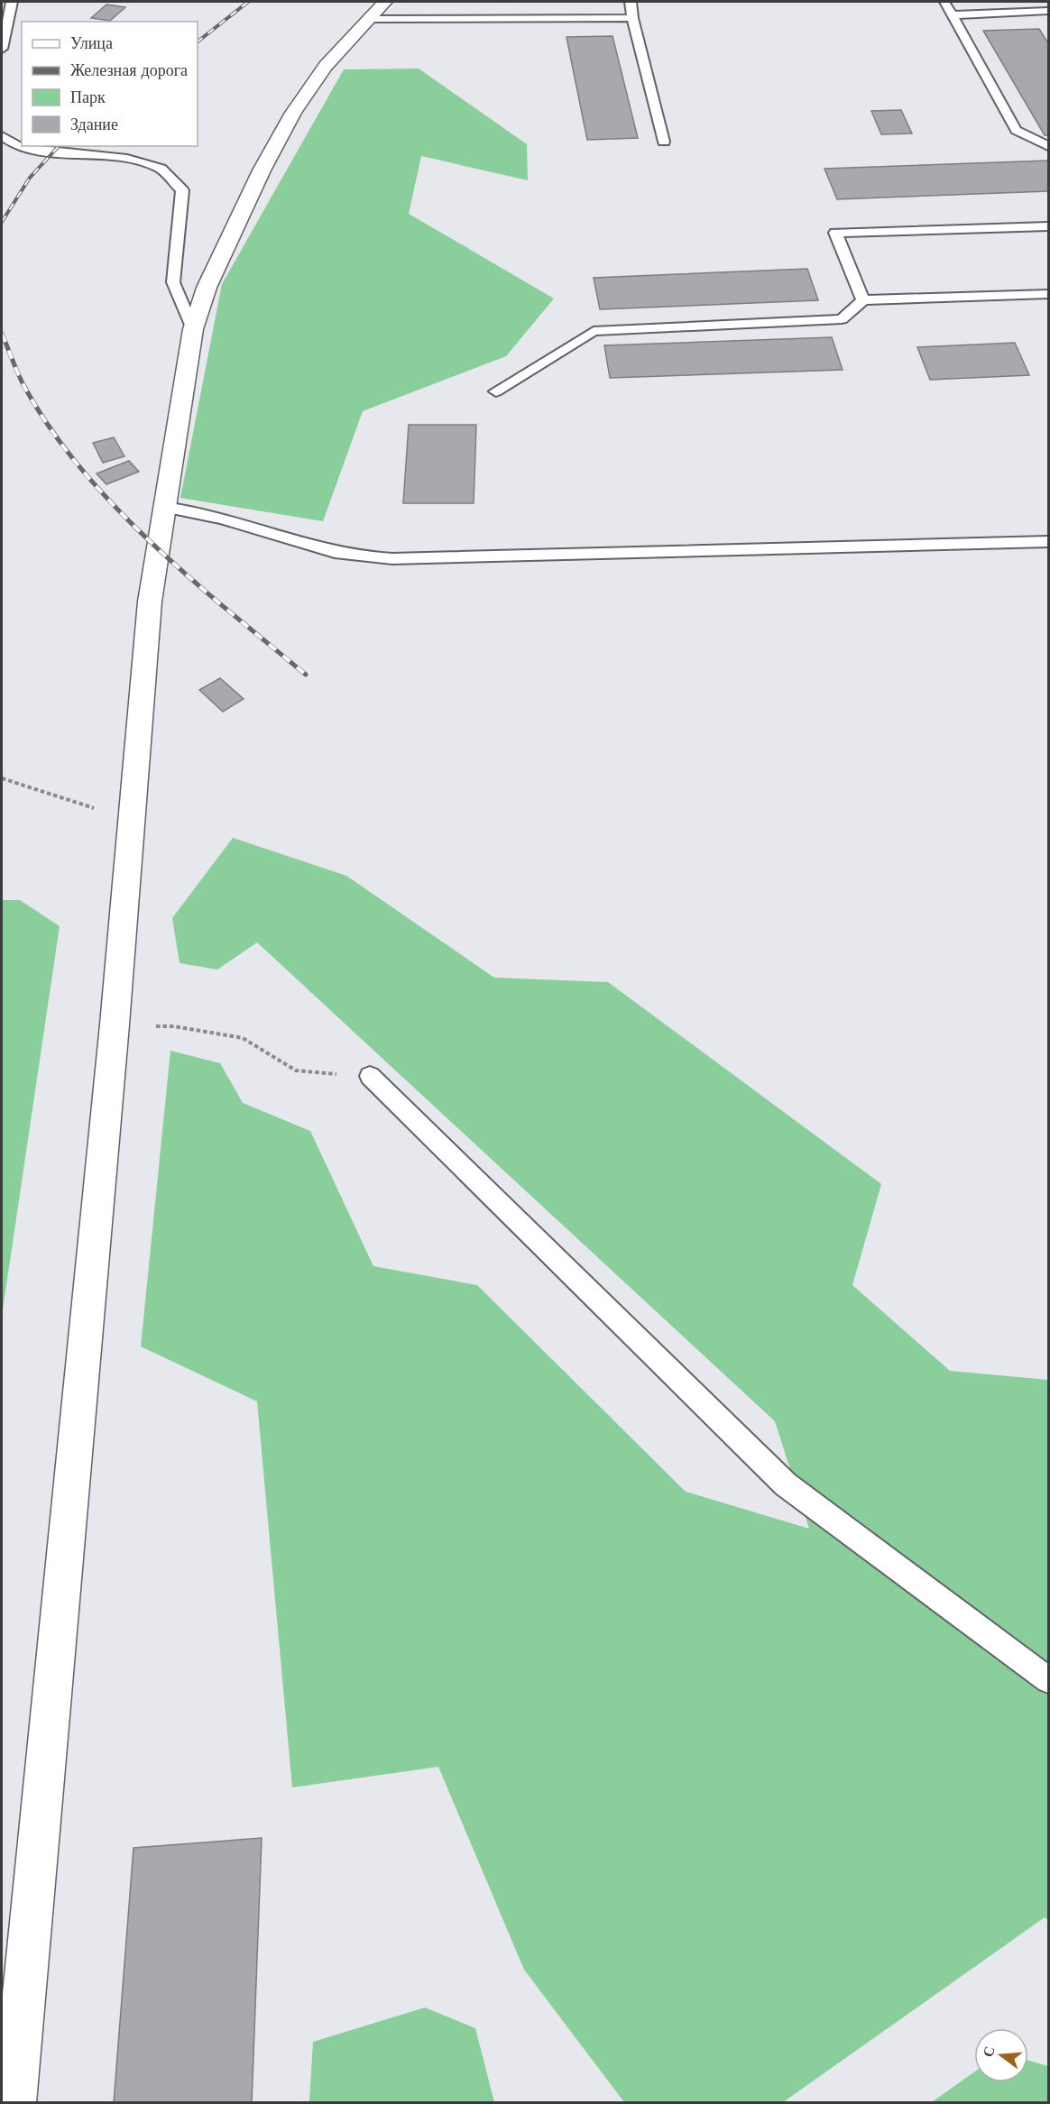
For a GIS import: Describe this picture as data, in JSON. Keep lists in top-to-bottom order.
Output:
{
  "legend": [
    "Улица",
    "Железная дорога",
    "Парк",
    "Здание"
  ],
  "north": "left"
}
